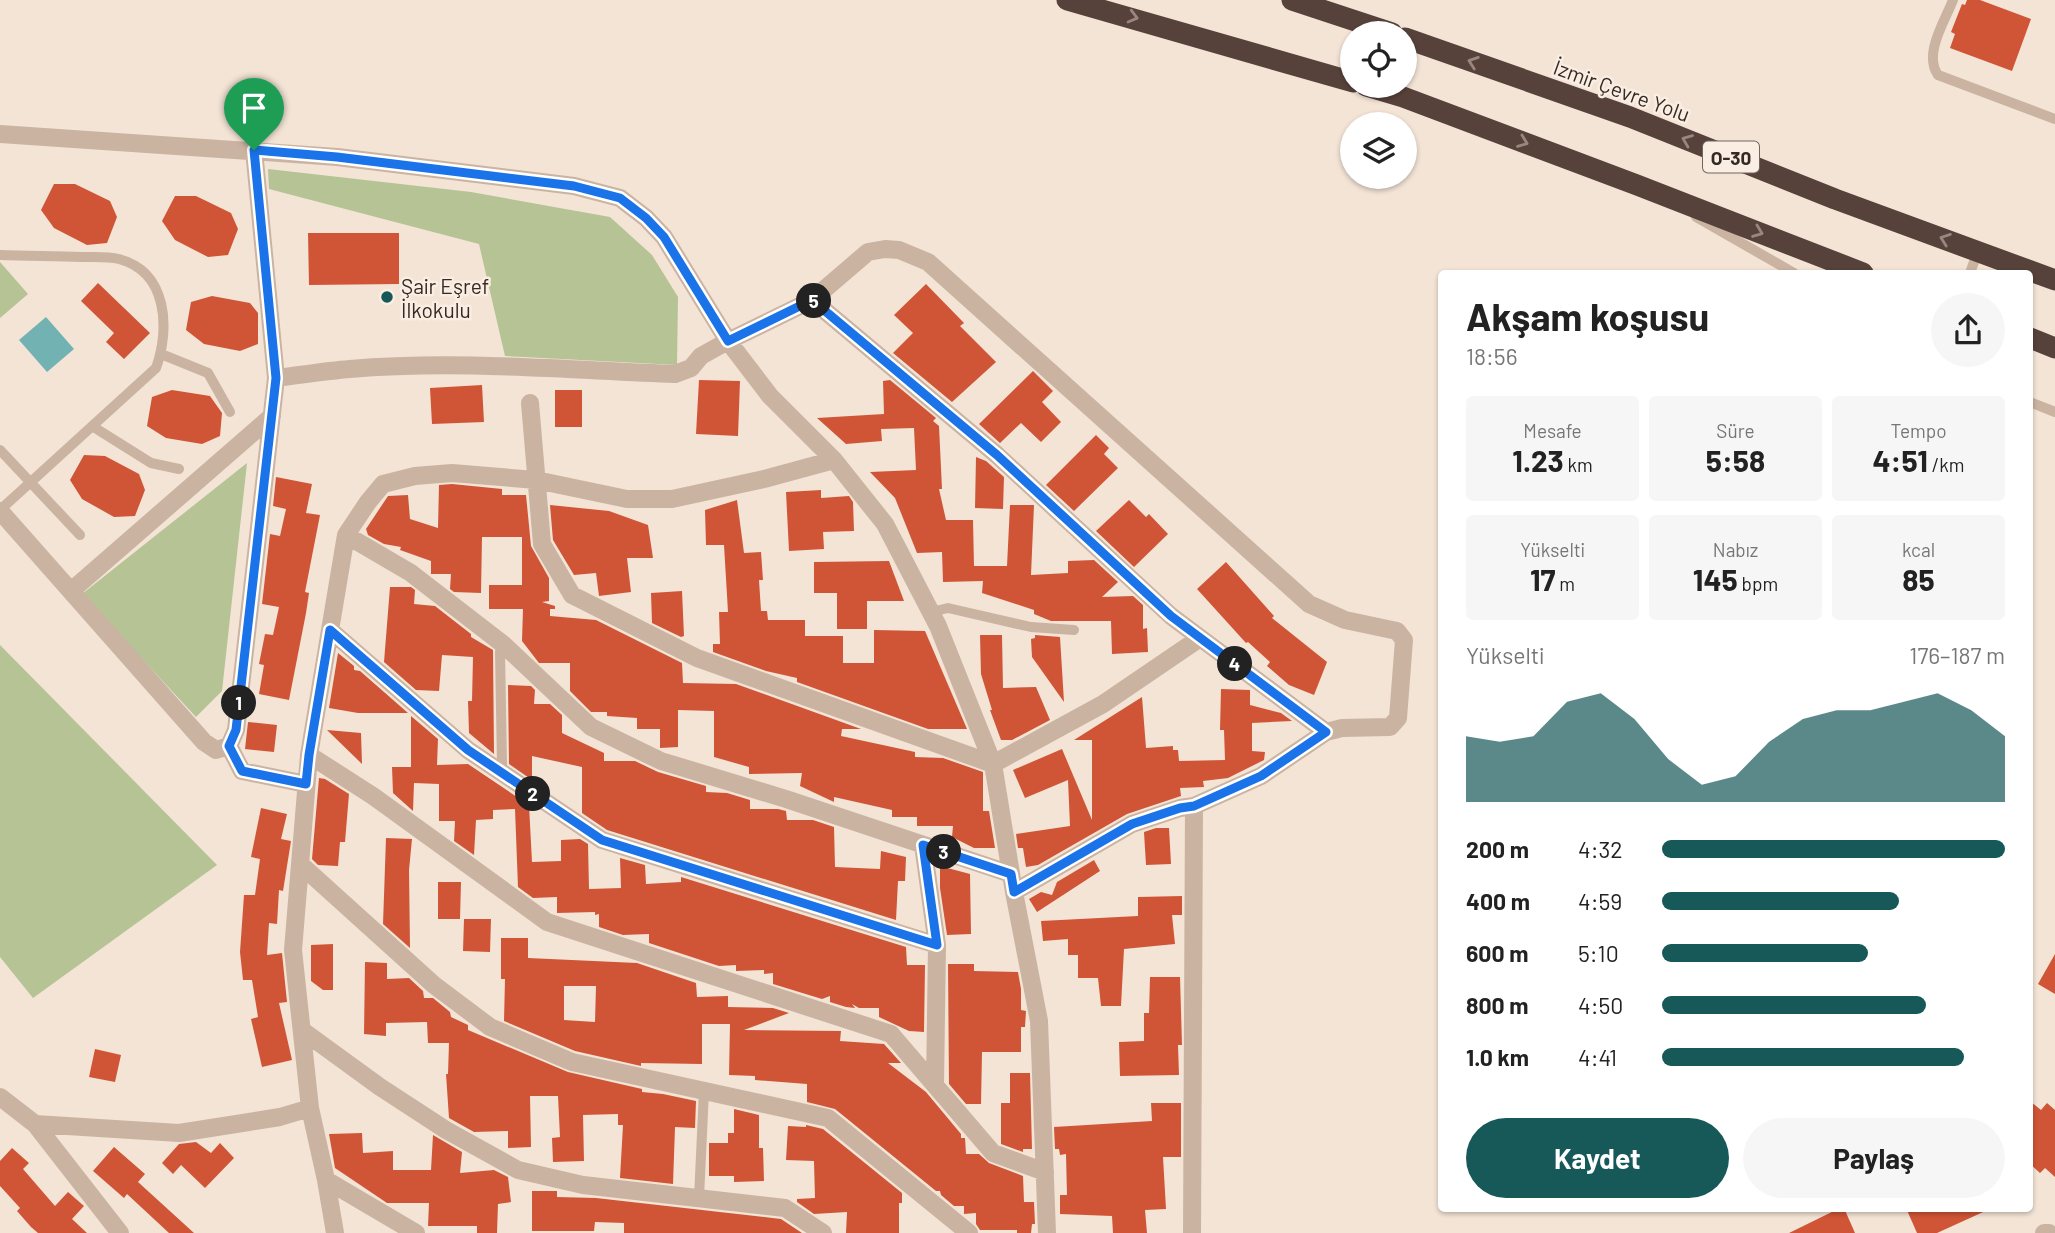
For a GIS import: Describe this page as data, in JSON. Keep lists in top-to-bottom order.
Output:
{
  "streets": {
    "highway": ["İzmir Çevre Yolu", "O-30"]
  },
  "places": ["Şair Eşref İlkokulu"],
  "page": {
    "heading": ["Akşam koşusu", "18:56"],
    "pins": [
      "5",
      "4",
      "1",
      "2",
      "3"
    ],
    "stats": [
      ["Mesafe", "1.23 km"],
      ["Süre", "5:58"],
      ["Tempo", "4:51 /km"],
      ["Yükselti", "17 m"],
      ["Nabız", "145 bpm"],
      ["kcal", "85"]
    ],
    "chart": ["Yükselti", "176–187 m"],
    "list": [
      {
        "name": "200 m",
        "note": "4:32"
      },
      {
        "name": "400 m",
        "note": "4:59"
      },
      {
        "name": "600 m",
        "note": "5:10"
      },
      {
        "name": "800 m",
        "note": "4:50"
      },
      {
        "name": "1.0 km",
        "note": "4:41"
      }
    ],
    "buttons": ["Kaydet", "Paylaş"]
  }
}
